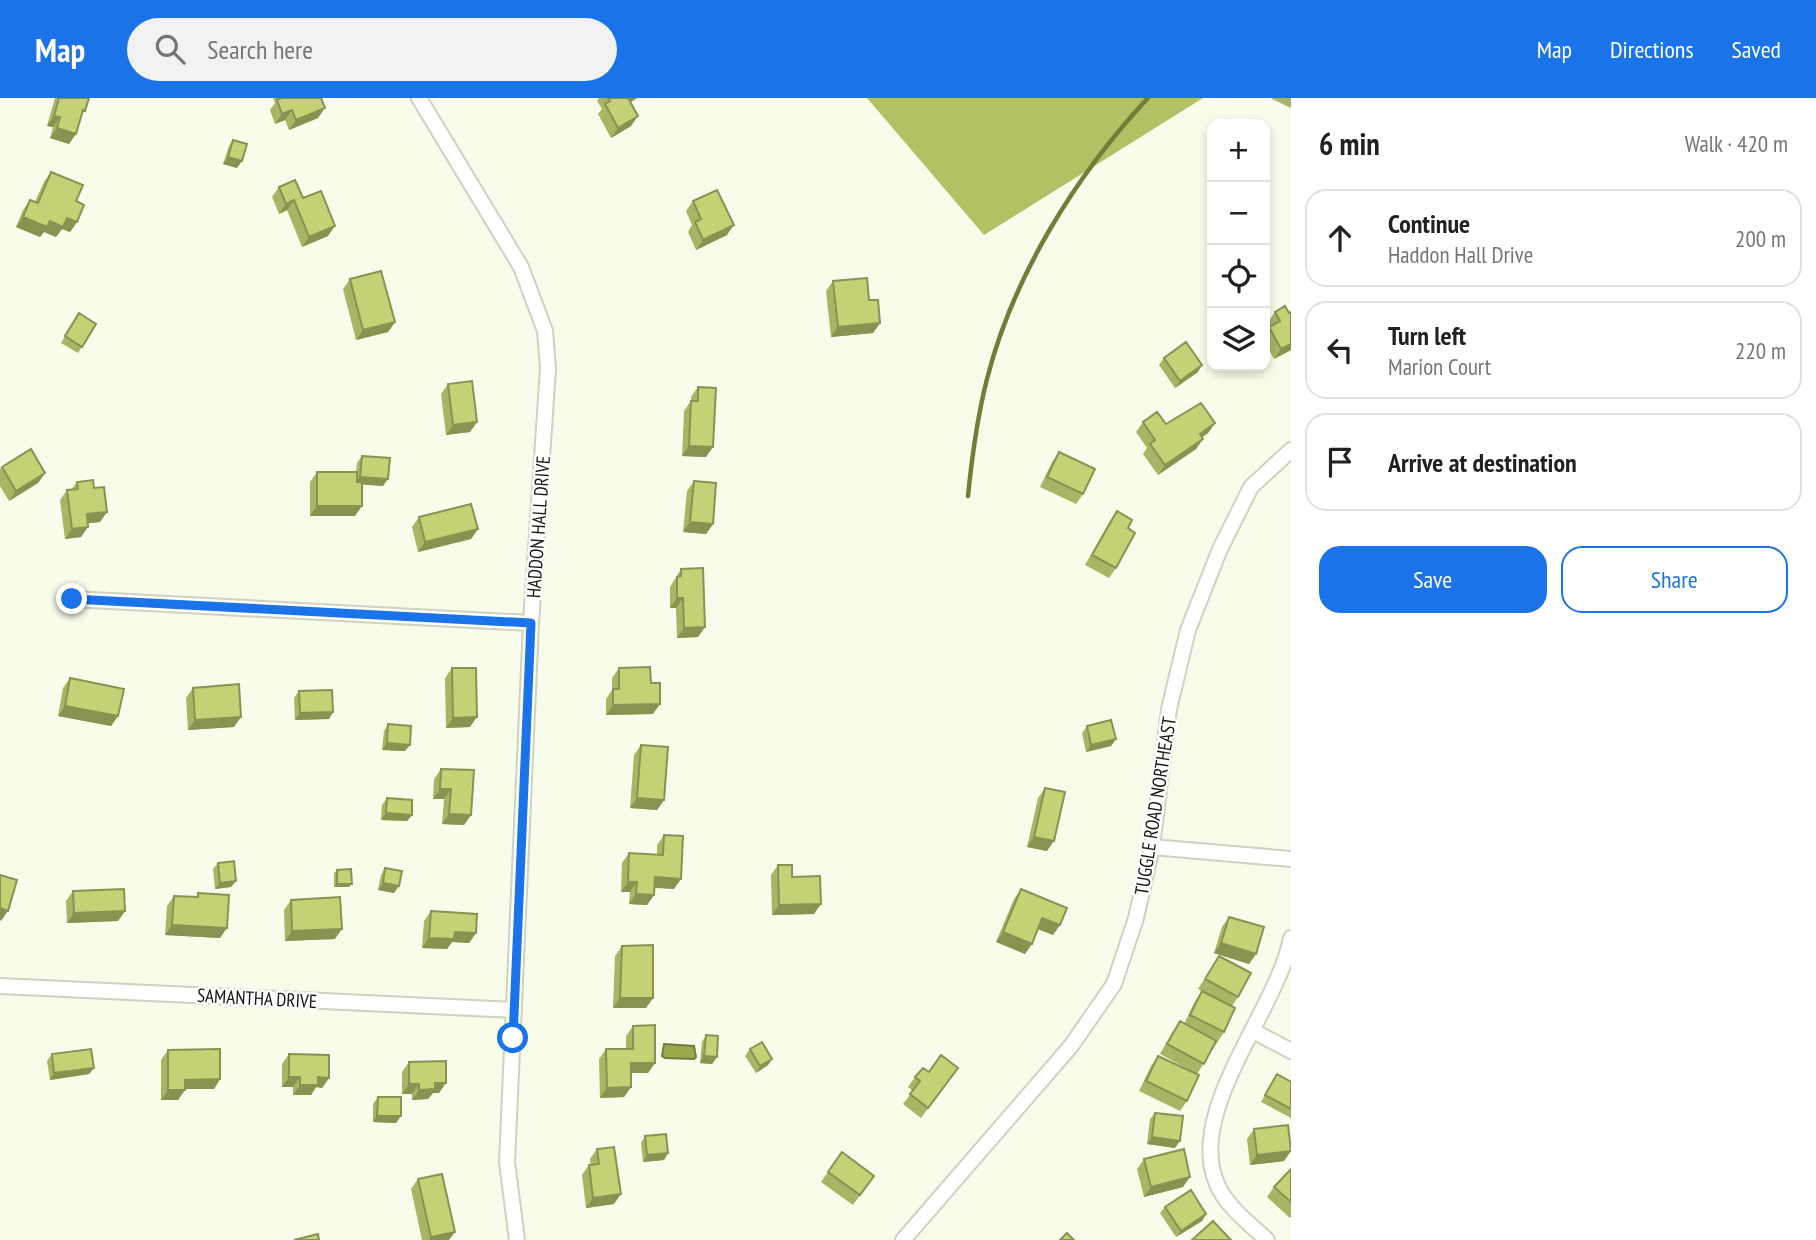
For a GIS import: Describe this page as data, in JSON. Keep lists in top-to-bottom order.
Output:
{
  "streets": {
    "street": ["HADDON HALL DRIVE", "TUGGLE ROAD NORTHEAST", "SAMANTHA DRIVE"]
  },
  "crossings": [
    ["HADDON HALL DRIVE", "SAMANTHA DRIVE"]
  ],
  "page": {
    "header": "Map",
    "search": "Search here",
    "nav": ["Map", "Directions", "Saved"],
    "heading": ["6 min", "Walk · 420 m"],
    "map_buttons": ["+", "−"],
    "list": [
      ["Continue", "Haddon Hall Drive", "200 m"],
      ["Turn left", "Marion Court", "220 m"],
      "Arrive at destination"
    ],
    "buttons": ["Save", "Share"]
  }
}
